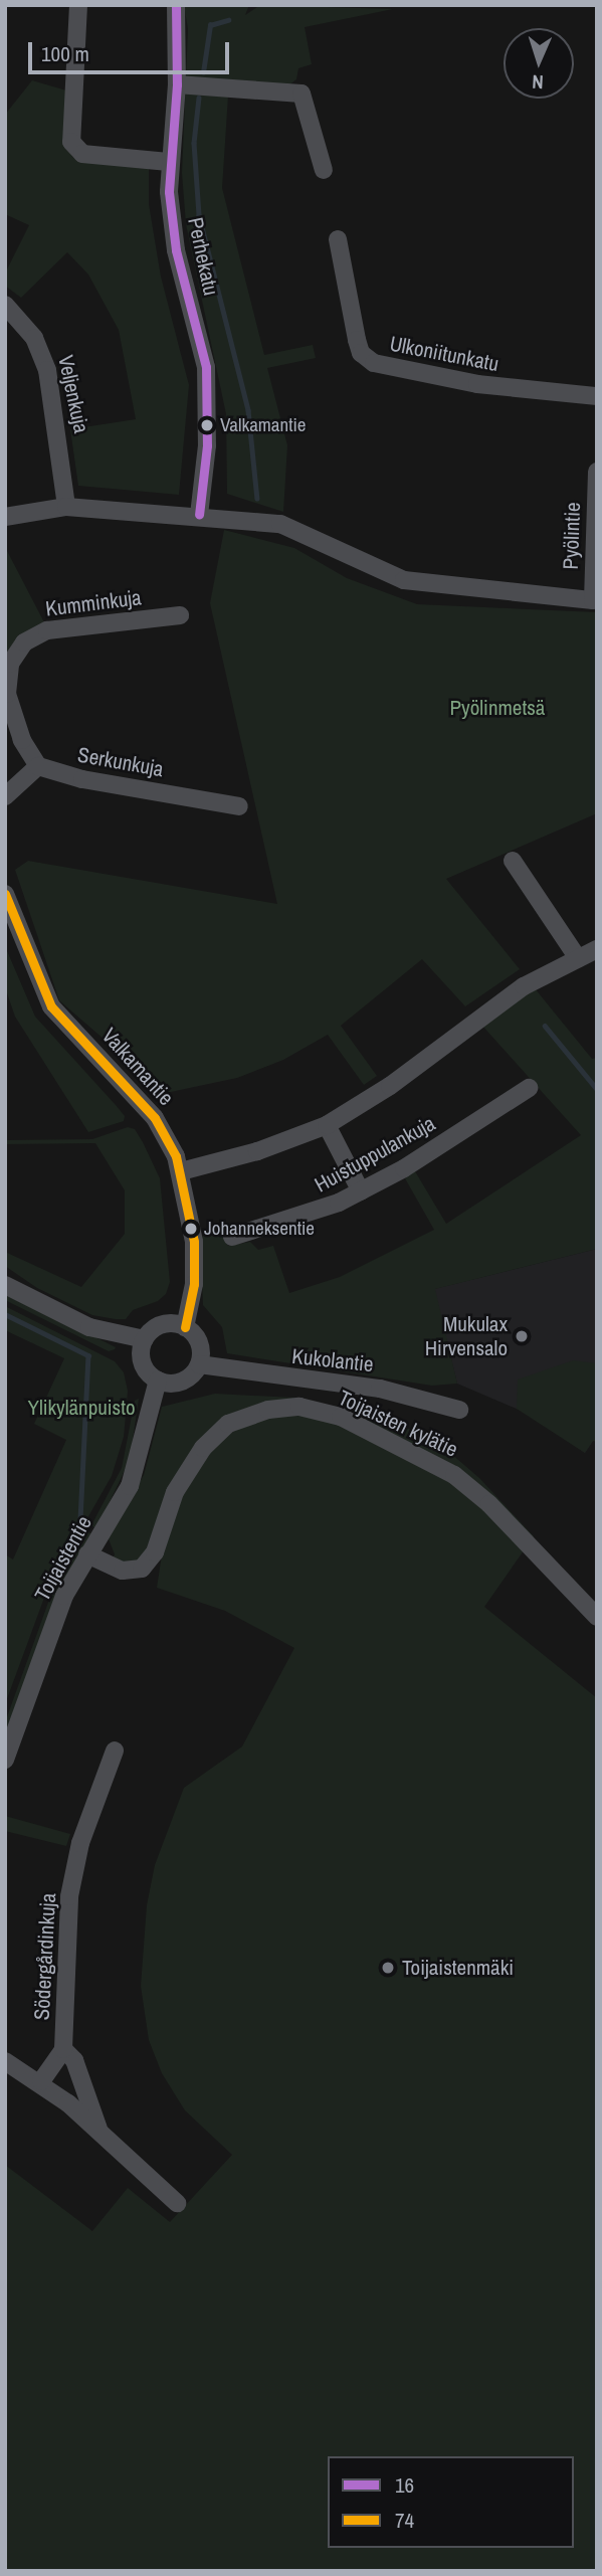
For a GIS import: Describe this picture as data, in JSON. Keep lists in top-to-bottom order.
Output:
{
  "streets": {
    "street": [
      "Perhekatu",
      "Ulkoniitunkatu",
      "Veljenkuja",
      "Pyölintie",
      "Kumminkuja",
      "Serkunkuja",
      "Valkamantie",
      "Huistuppulankuja",
      "Kukolantie",
      "Toijaisten kylätie",
      "Toijaistentie",
      "Södergårdinkuja"
    ]
  },
  "crossings": [
    ["Perhekatu", "Pyölintie"],
    ["Kumminkuja", "Serkunkuja"],
    ["Valkamantie", "Kukolantie"],
    ["Valkamantie", "Toijaistentie"],
    ["Kukolantie", "Toijaistentie"],
    ["Toijaisten kylätie", "Toijaistentie"]
  ],
  "parks": ["Pyölinmetsä", "Ylikylänpuisto"],
  "places": [
    "Valkamantie",
    "Johanneksentie",
    "Mukulax Hirvensalo",
    "Toijaistenmäki"
  ],
  "lines": ["transit line 16", "transit line 74"],
  "legend": ["16", "74"],
  "scale_bar": "100 m",
  "north": "bottom"
}
